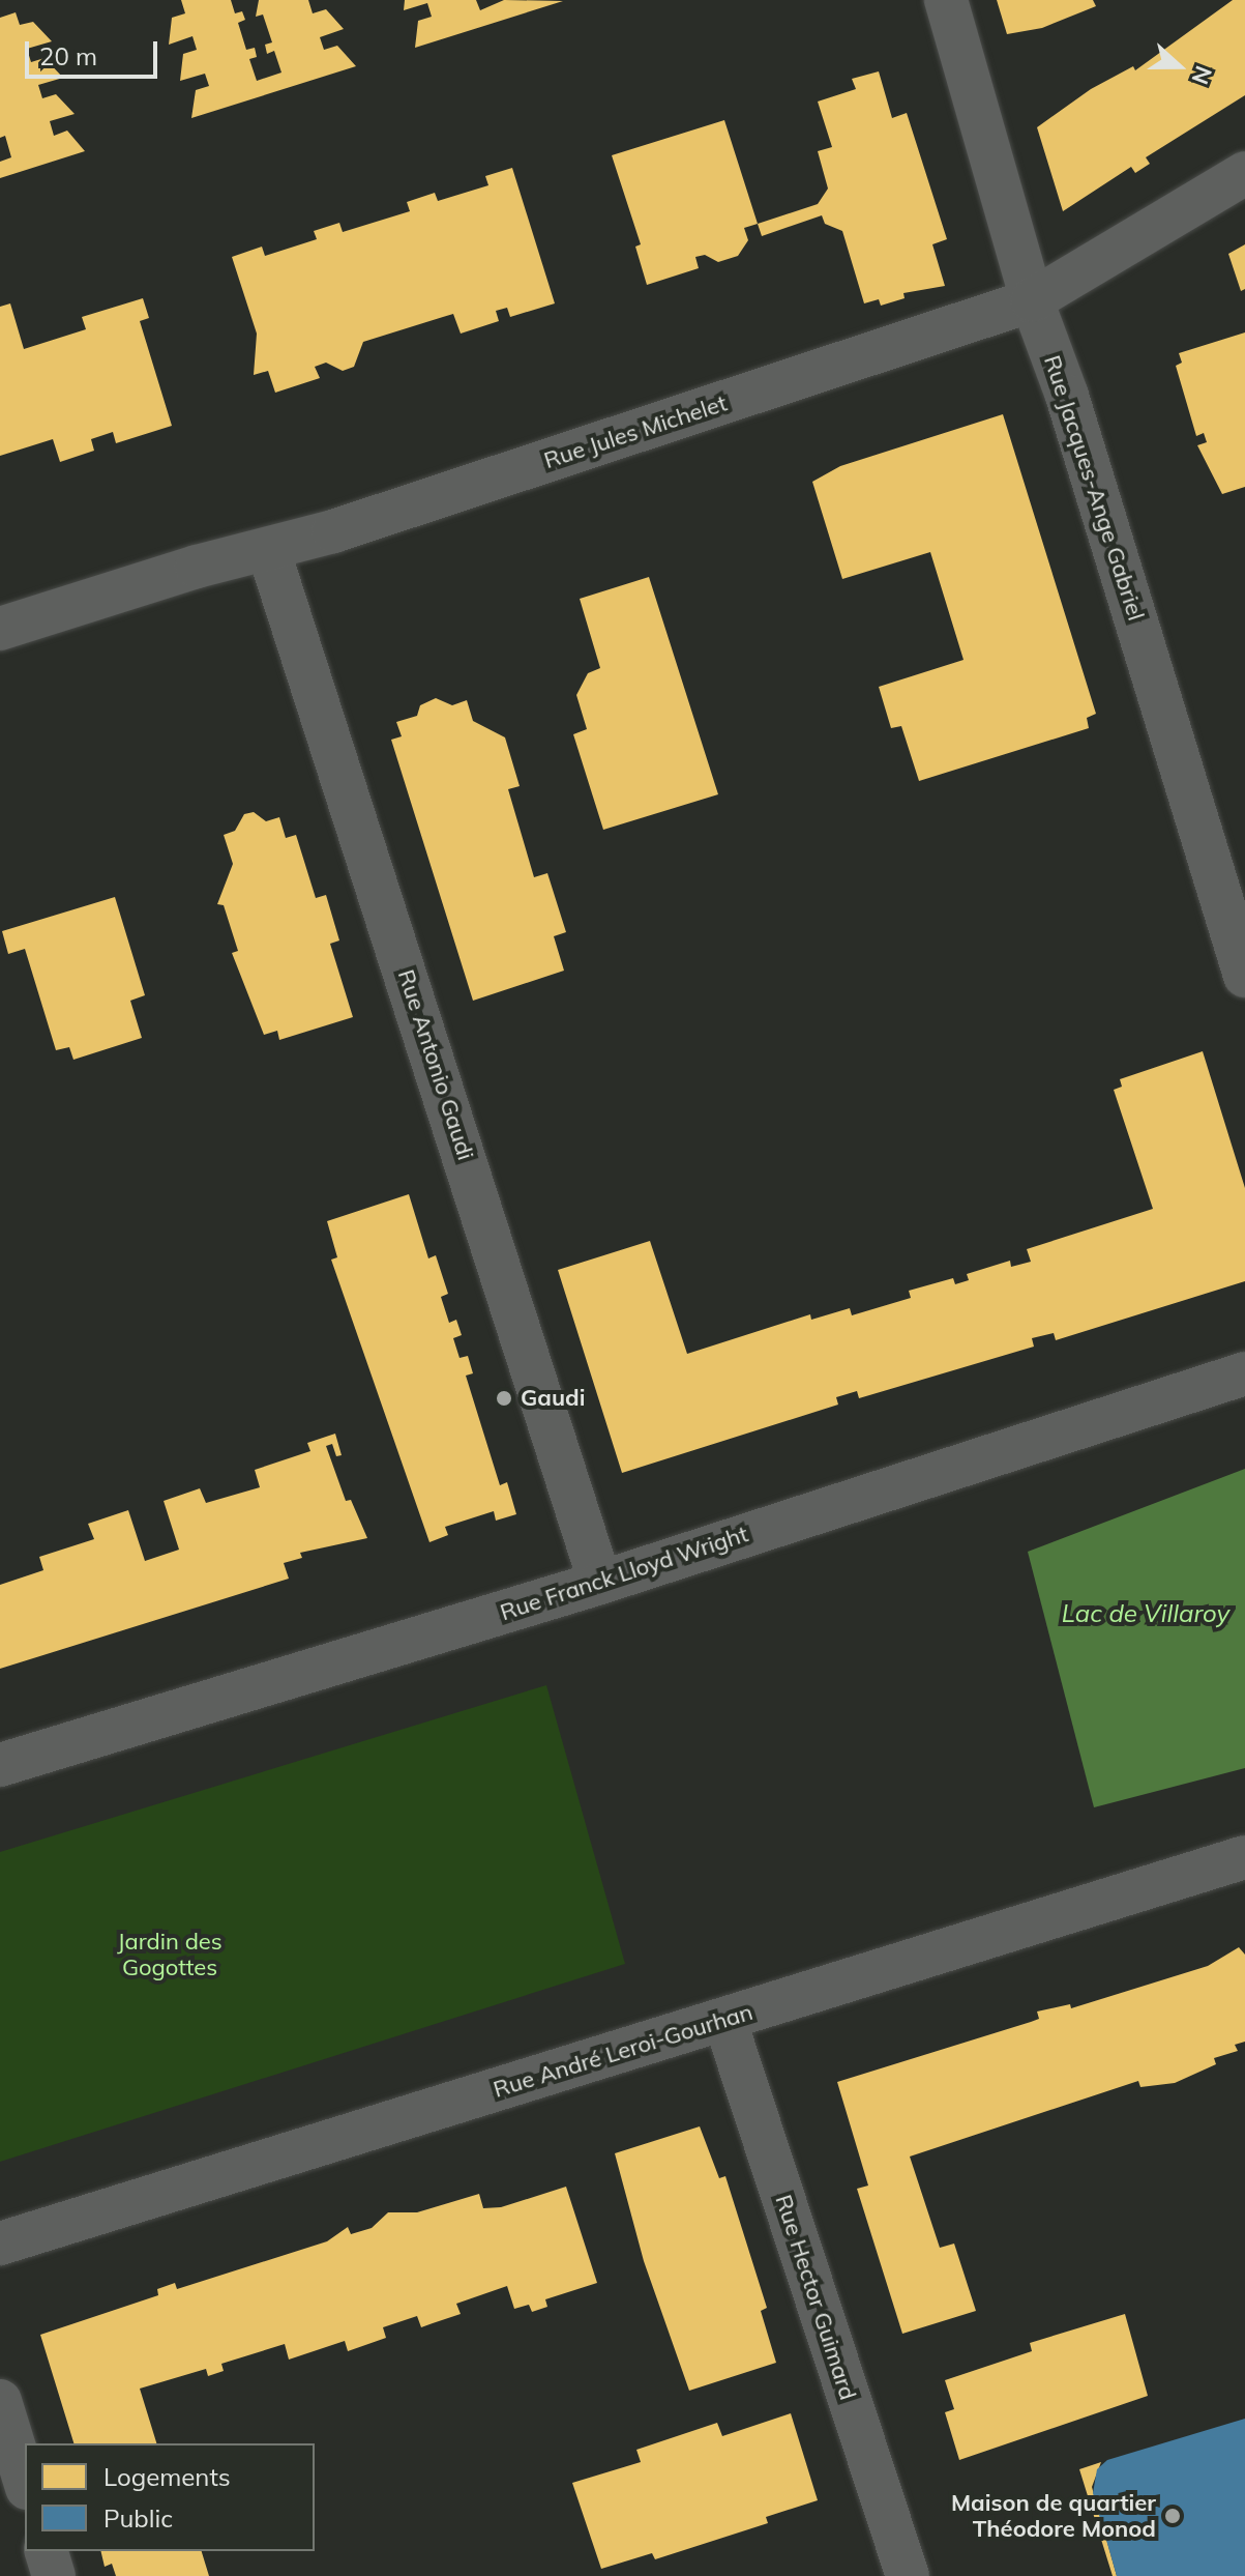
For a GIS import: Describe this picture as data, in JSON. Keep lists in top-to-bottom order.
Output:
{
  "streets": {
    "street": [
      "Rue Jules Michelet",
      "Rue Jacques-Ange Gabriel",
      "Rue Antonio Gaudi",
      "Rue Franck Lloyd Wright",
      "Rue André Leroi-Gourhan",
      "Rue Hector Guimard"
    ]
  },
  "crossings": [
    ["Rue Jules Michelet", "Rue Jacques-Ange Gabriel"],
    ["Rue Jules Michelet", "Rue Antonio Gaudi"],
    ["Rue Antonio Gaudi", "Rue Franck Lloyd Wright"],
    ["Rue André Leroi-Gourhan", "Rue Hector Guimard"]
  ],
  "water": ["Lac de Villaroy"],
  "parks": ["Jardin des Gogottes"],
  "places": ["Gaudi", "Maison de quartier Théodore Monod"],
  "legend": ["Logements", "Public"],
  "scale_bar": "20 m",
  "north": "right"
}
